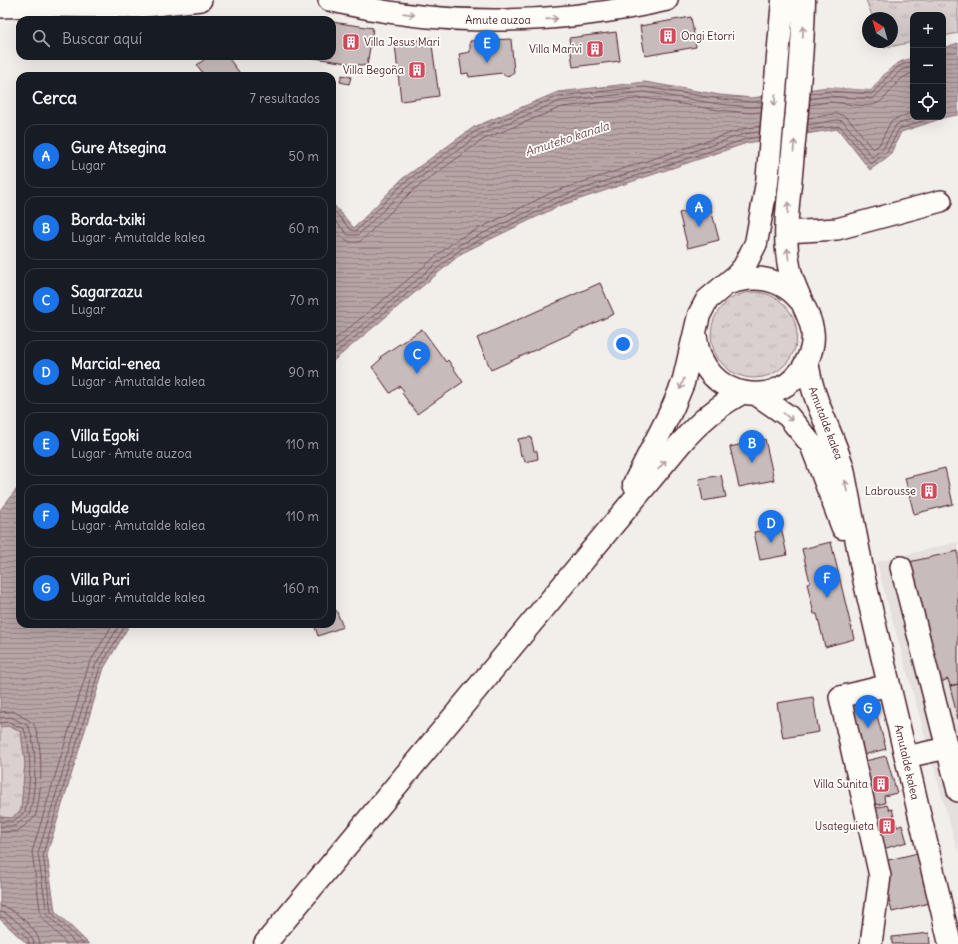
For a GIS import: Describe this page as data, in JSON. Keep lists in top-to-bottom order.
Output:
{
  "streets": {
    "main road": ["Amutalde kalea"],
    "street": ["Amute auzoa"]
  },
  "one_way": ["Amute auzoa"],
  "water": ["Amuteko kanala"],
  "places": {
    "building": [
      "Ongi Etorri",
      "Villa Jesus Mari",
      "Villa Marivi",
      "Villa Begoña",
      "Labrousse",
      "Villa Sunita",
      "Usateguieta"
    ]
  },
  "north": "top left",
  "page": {
    "map_buttons": ["+", "−"],
    "search": "Buscar aquí",
    "pins": [
      "E",
      "A",
      "C",
      "B",
      "D",
      "F",
      "G"
    ],
    "heading": ["Cerca", "7 resultados"],
    "list": [
      {
        "mark": "A",
        "name": "Gure Atsegina",
        "note": "Lugar",
        "value": "50 m"
      },
      {
        "mark": "B",
        "name": "Borda-txiki",
        "note": "Lugar · Amutalde kalea",
        "value": "60 m"
      },
      {
        "mark": "C",
        "name": "Sagarzazu",
        "note": "Lugar",
        "value": "70 m"
      },
      {
        "mark": "D",
        "name": "Marcial-enea",
        "note": "Lugar · Amutalde kalea",
        "value": "90 m"
      },
      {
        "mark": "E",
        "name": "Villa Egoki",
        "note": "Lugar · Amute auzoa",
        "value": "110 m"
      },
      {
        "mark": "F",
        "name": "Mugalde",
        "note": "Lugar · Amutalde kalea",
        "value": "110 m"
      },
      {
        "mark": "G",
        "name": "Villa Puri",
        "note": "Lugar · Amutalde kalea",
        "value": "160 m"
      }
    ]
  }
}
